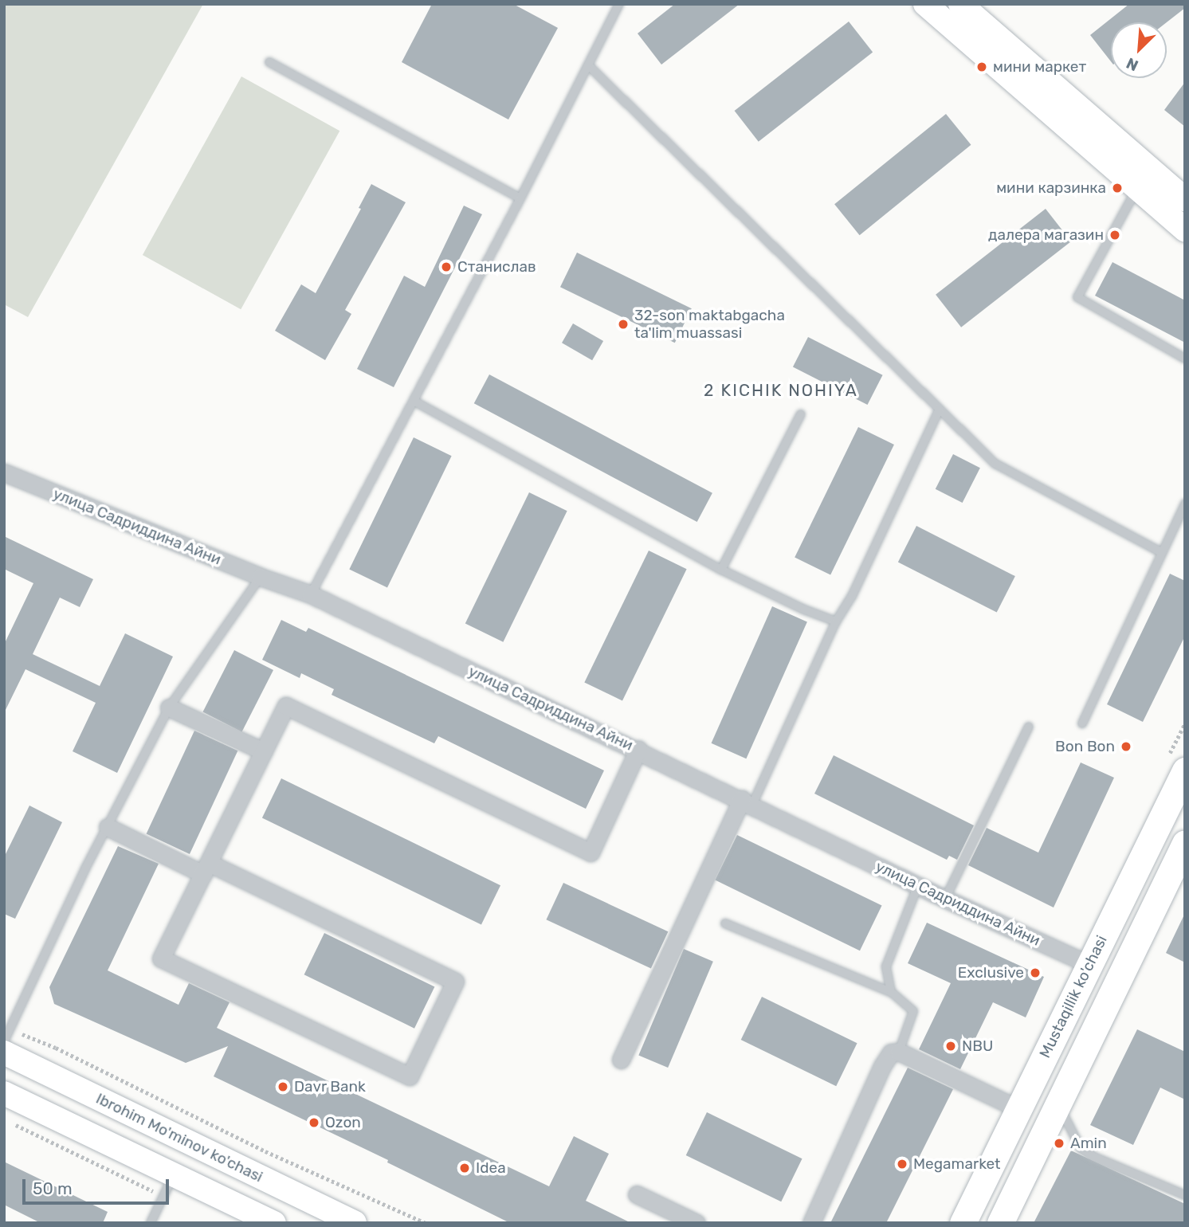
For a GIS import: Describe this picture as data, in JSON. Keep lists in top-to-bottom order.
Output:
{
  "streets": {
    "main road": ["Mustaqillik ko'chasi", "Ibrohim Mo'minov ko'chasi"],
    "street": ["улица Садриддина Айни"]
  },
  "crossings": [
    ["улица Садриддина Айни", "Mustaqillik ko'chasi"]
  ],
  "districts": ["2 KICHIK NOHIYA"],
  "places": [
    "мини маркет",
    "мини карзинка",
    "далера магазин",
    "Станислав",
    "32-son maktabgacha ta'lim muassasi",
    "Bon Bon",
    "Exclusive",
    "NBU",
    "Davr Bank",
    "Ozon",
    "Amin",
    "Megamarket",
    "Idea"
  ],
  "scale_bar": "50 m",
  "north": "bottom left"
}
